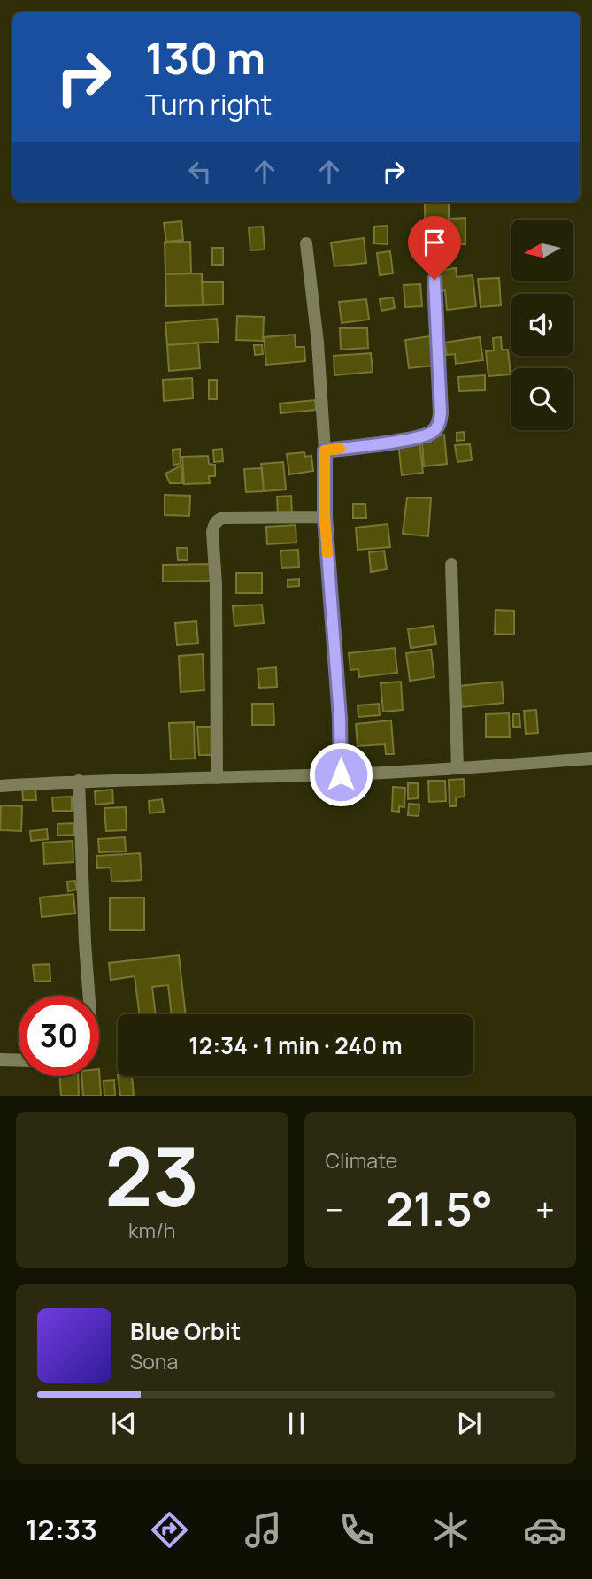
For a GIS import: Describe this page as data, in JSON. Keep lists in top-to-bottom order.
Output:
{
  "north": "left",
  "page": {
    "turn": ["130 m", "Turn right"],
    "limit": "30",
    "trip": "12:34 · 1 min · 240 m",
    "tile": [
      ["23", "km/h"],
      "Climate"
    ],
    "heat": ["−", "21.5°", "+"],
    "song": ["Blue Orbit", "Sona"],
    "tabs": "12:33"
  }
}
